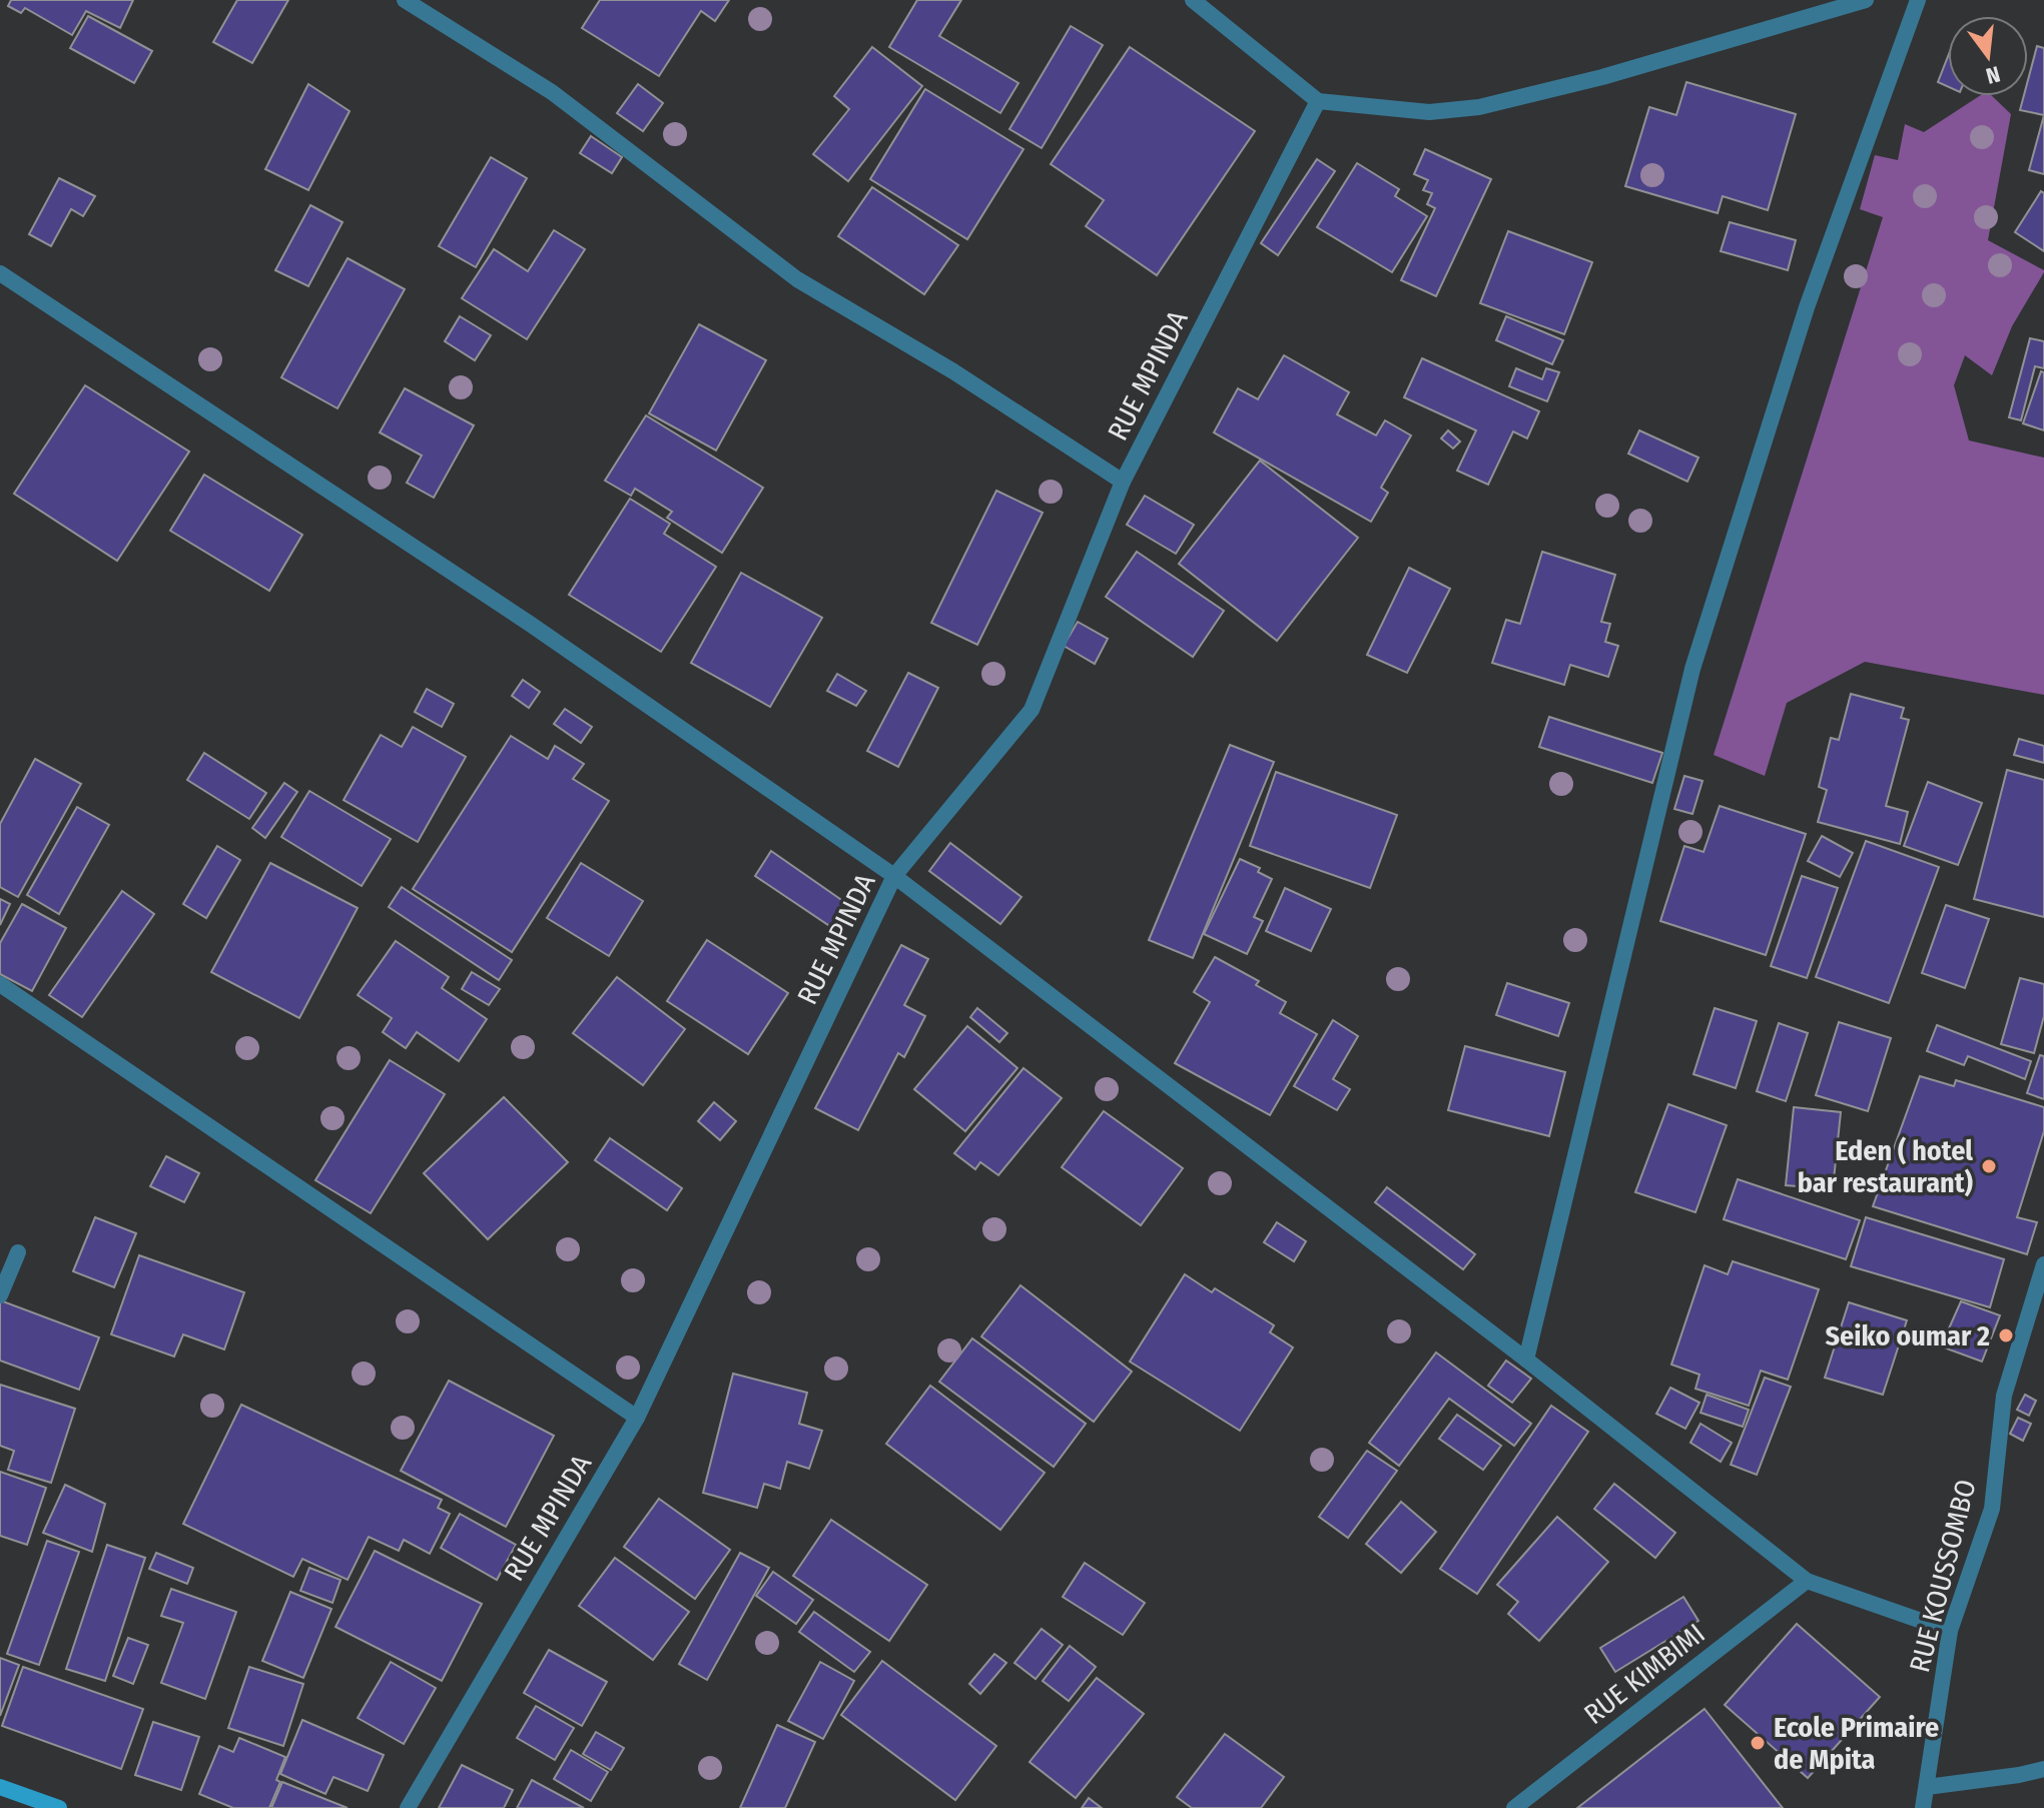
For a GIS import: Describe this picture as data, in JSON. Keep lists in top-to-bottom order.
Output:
{
  "streets": {
    "street": ["RUE MPINDA", "RUE KOUSSOMBO", "RUE KIMBIMI"]
  },
  "places": ["Eden ( hotel bar restaurant)", "Seiko oumar 2", "Ecole Primaire de Mpita"],
  "north": "bottom"
}
